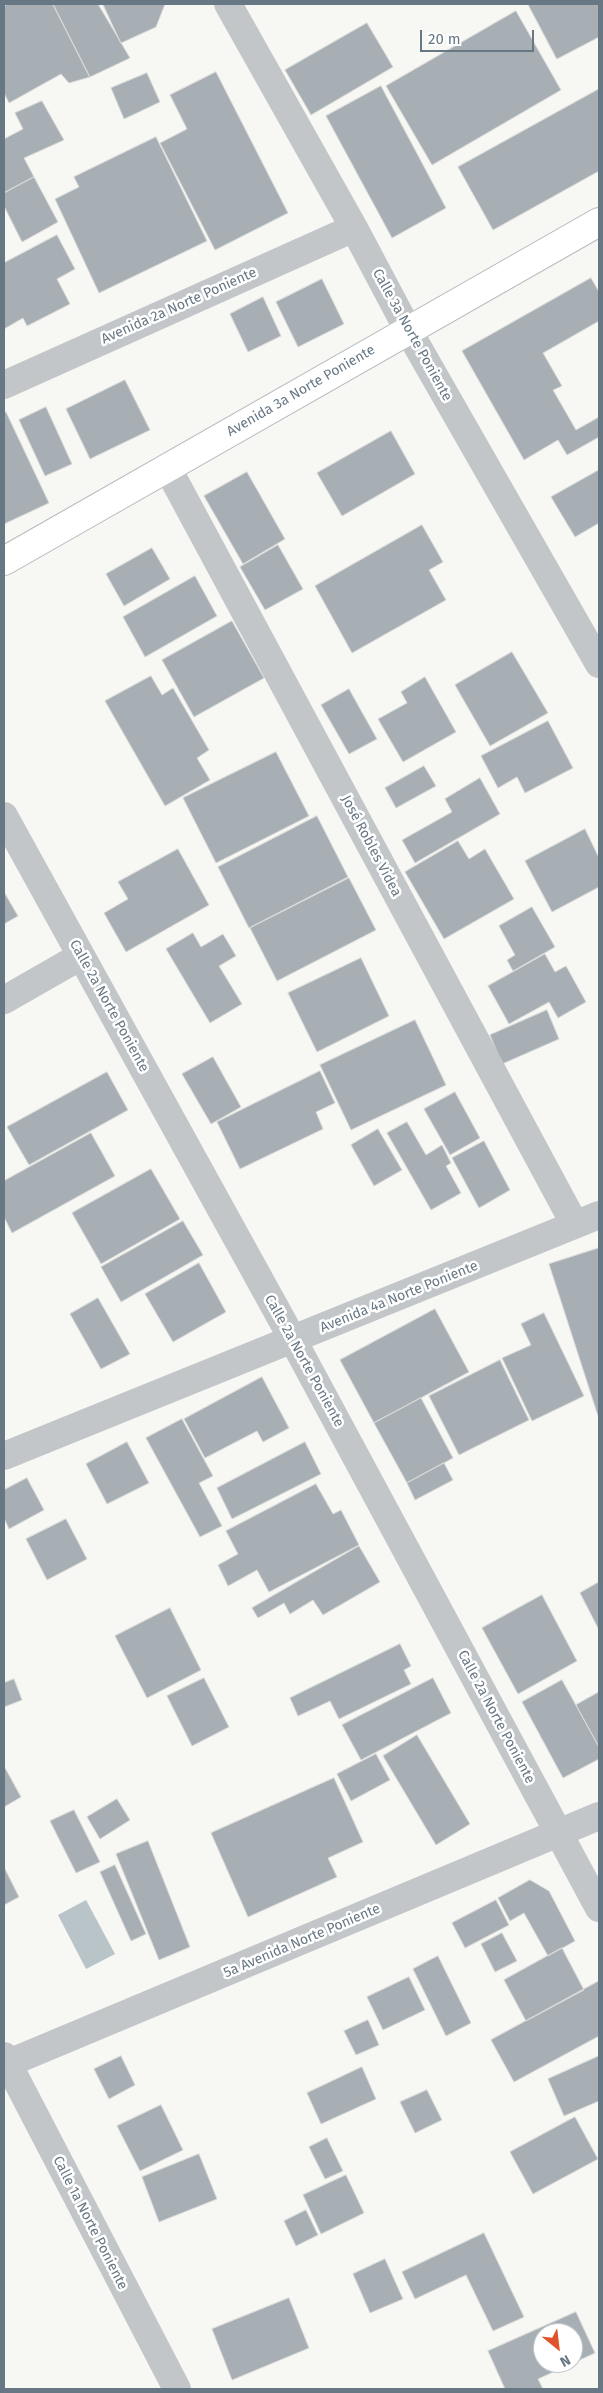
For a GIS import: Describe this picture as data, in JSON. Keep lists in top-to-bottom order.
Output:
{
  "streets": {
    "main road": ["Avenida 3a Norte Poniente"],
    "street": [
      "Avenida 2a Norte Poniente",
      "Calle 3a Norte Poniente",
      "José Robles Videa",
      "Calle 2a Norte Poniente",
      "Avenida 4a Norte Poniente",
      "5a Avenida Norte Poniente",
      "Calle 1a Norte Poniente"
    ]
  },
  "crossings": [
    ["Avenida 2a Norte Poniente", "Calle 3a Norte Poniente"],
    ["Calle 3a Norte Poniente", "Avenida 3a Norte Poniente"],
    ["Avenida 3a Norte Poniente", "José Robles Videa"],
    ["José Robles Videa", "Avenida 4a Norte Poniente"],
    ["Calle 2a Norte Poniente", "Avenida 4a Norte Poniente"],
    ["Calle 2a Norte Poniente", "5a Avenida Norte Poniente"],
    ["5a Avenida Norte Poniente", "Calle 1a Norte Poniente"]
  ],
  "scale_bar": "20 m",
  "north": "bottom right"
}
